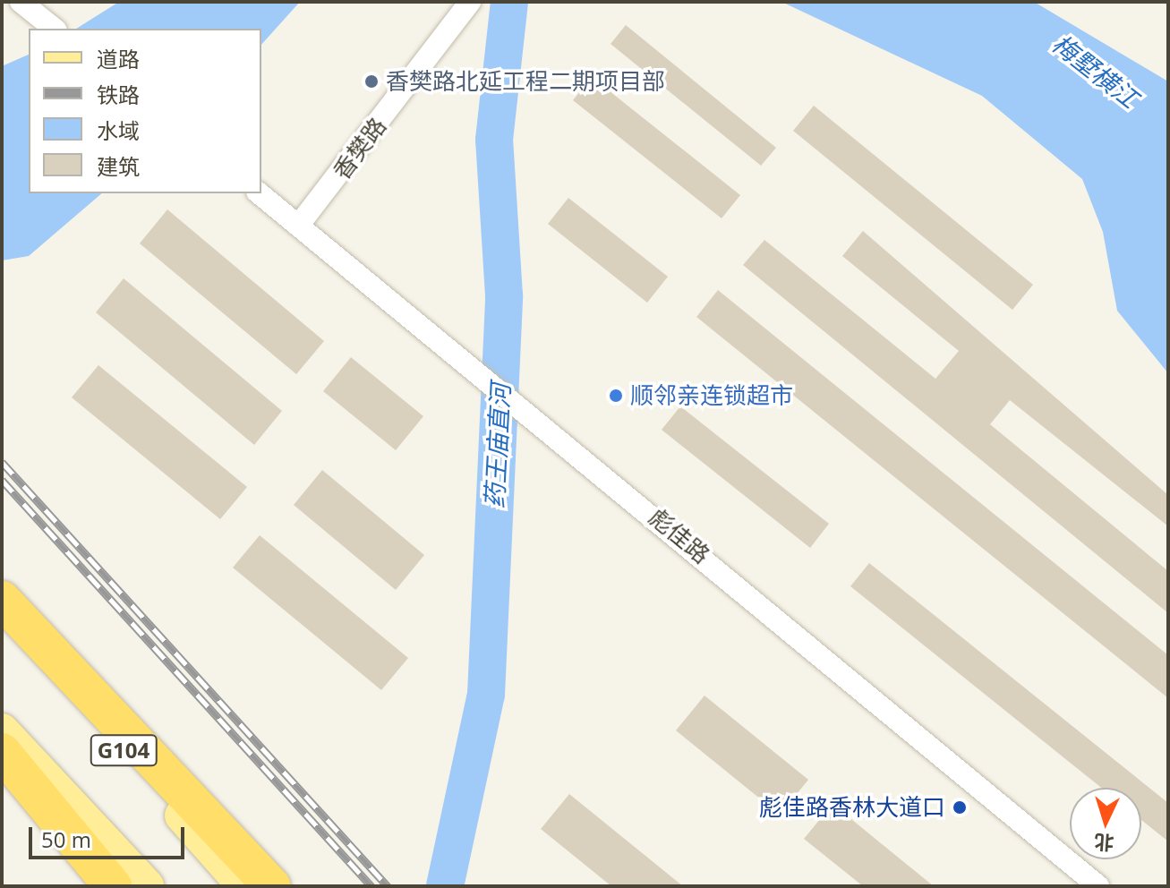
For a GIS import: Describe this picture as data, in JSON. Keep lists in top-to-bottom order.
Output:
{
  "streets": {
    "main road": ["G104"],
    "street": ["香樊路", "彪佳路"]
  },
  "crossings": [
    ["香樊路", "彪佳路"]
  ],
  "water": ["梅墅横江", "药王庙直河"],
  "places": ["香樊路北延工程二期项目部", "顺邻亲连锁超市", "彪佳路香林大道口"],
  "legend": [
    "道路",
    "铁路",
    "水域",
    "建筑"
  ],
  "scale_bar": "50 m",
  "north": "bottom"
}
